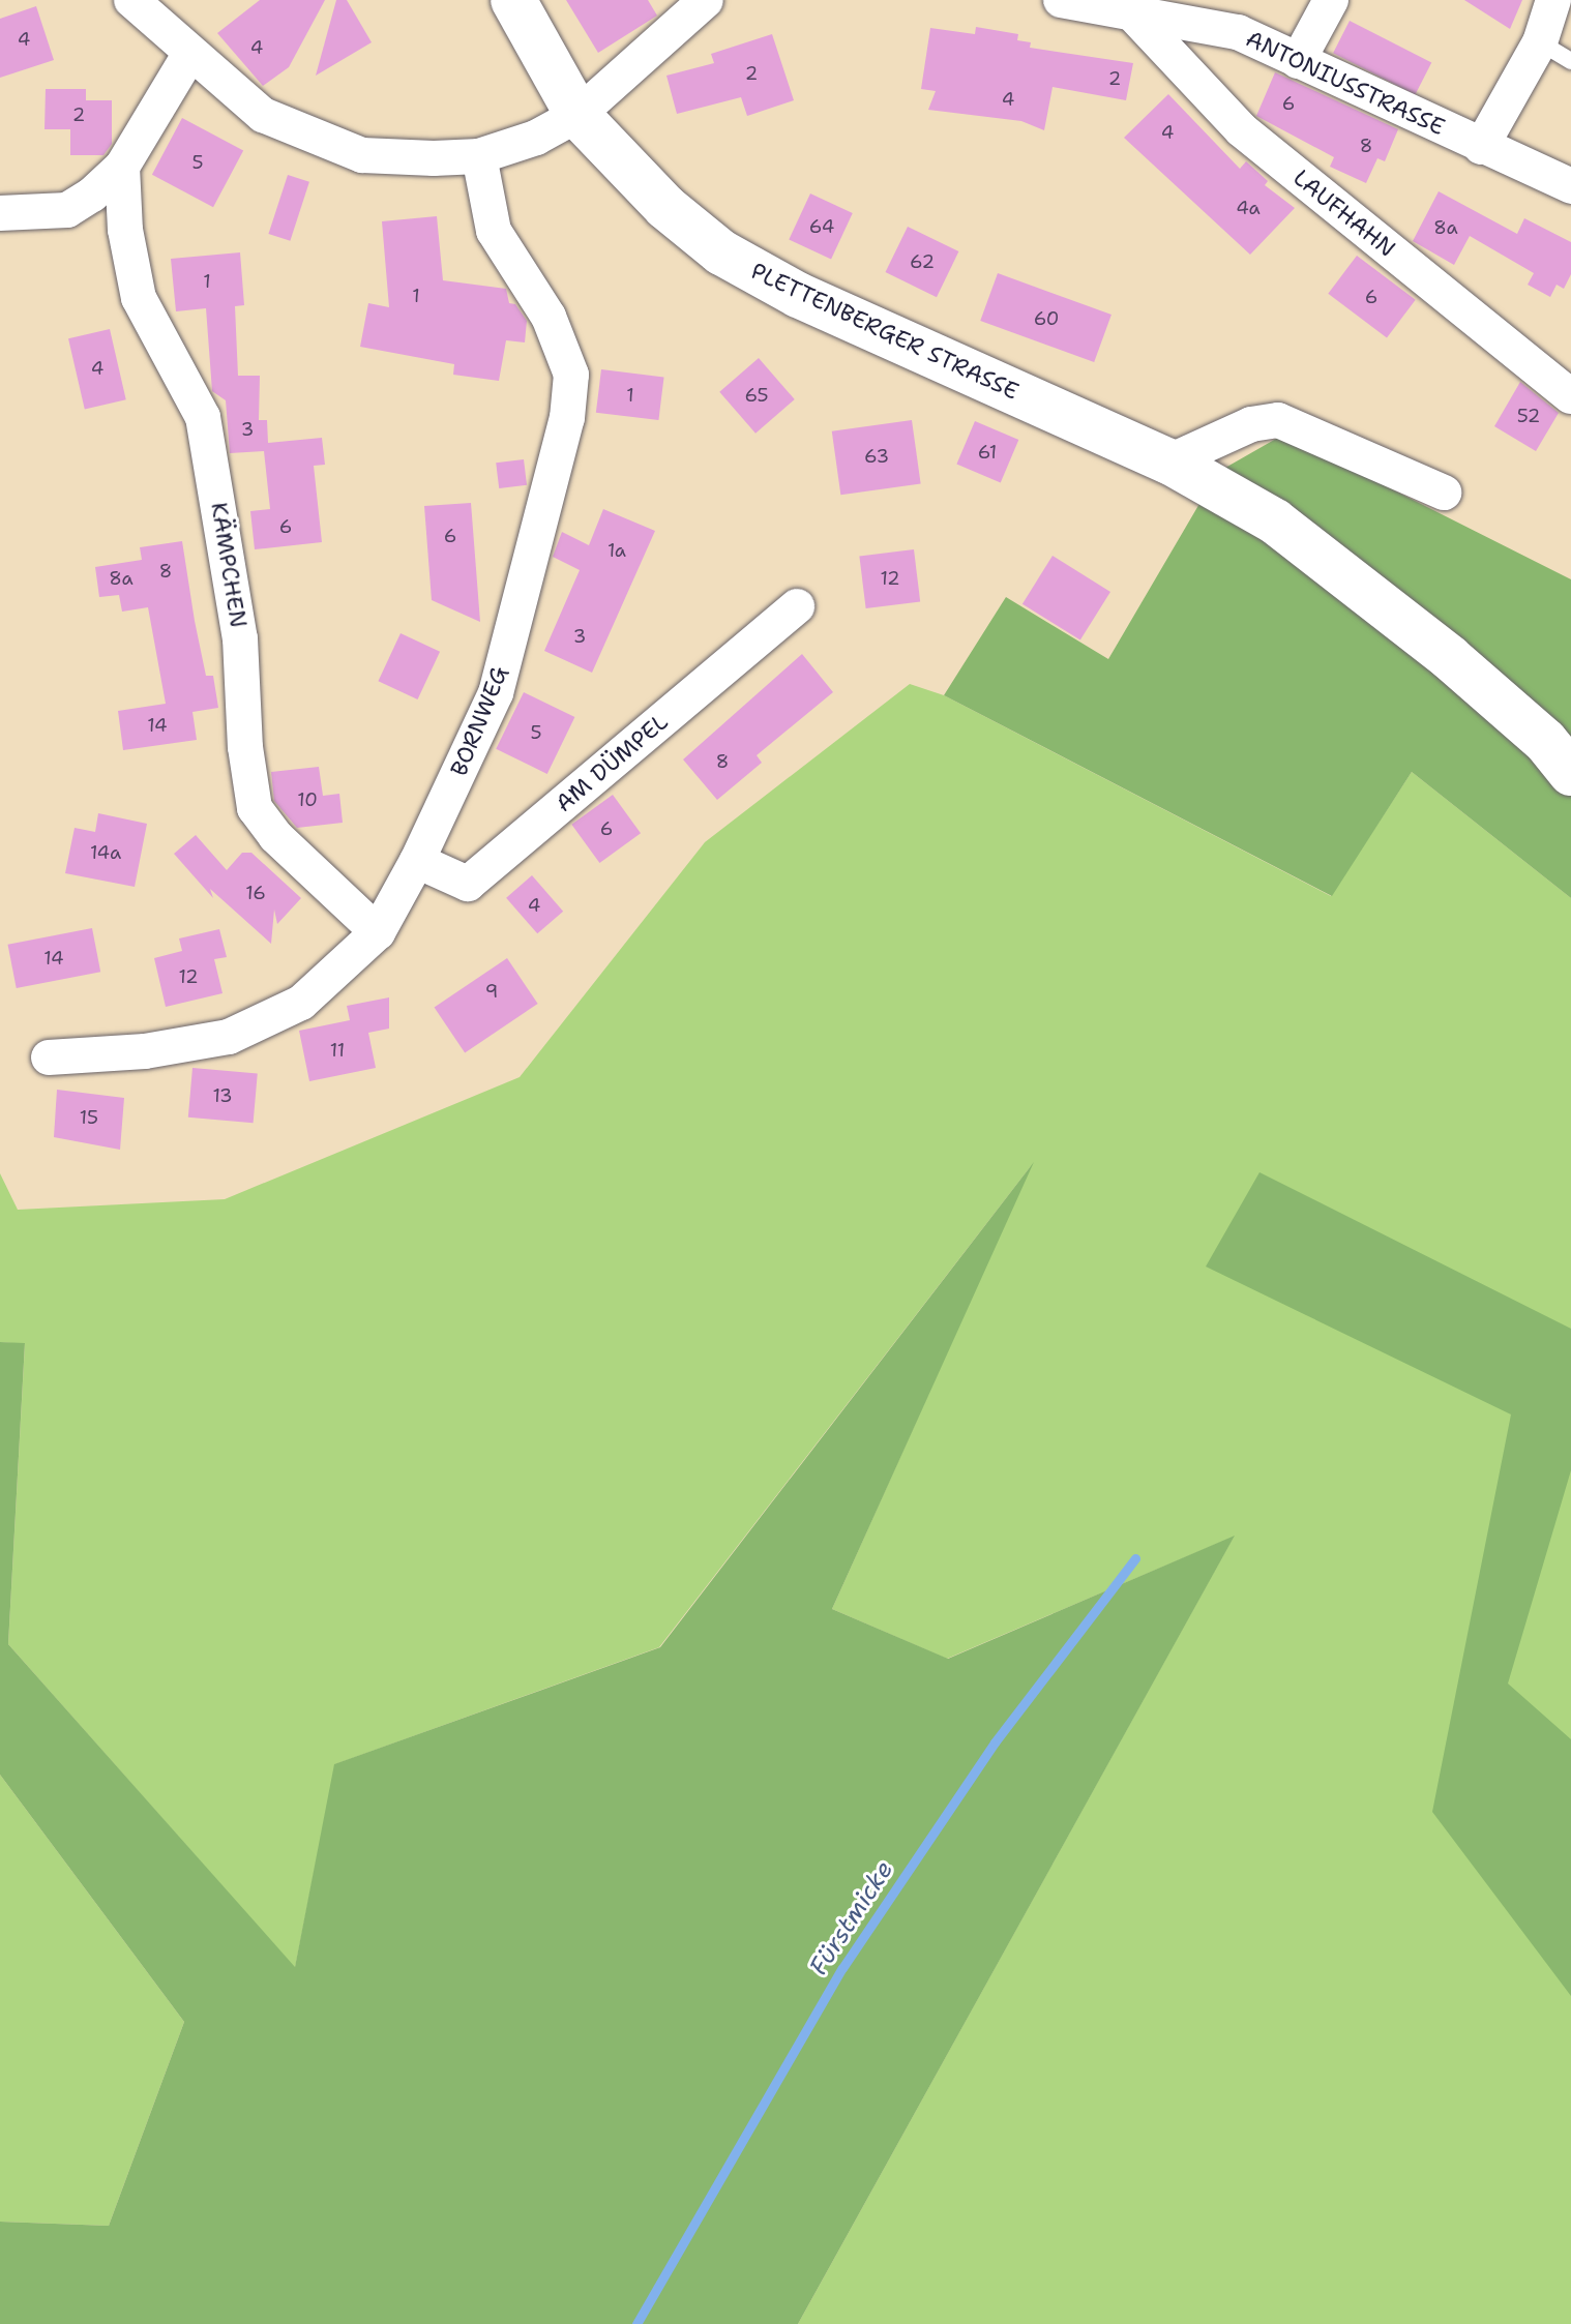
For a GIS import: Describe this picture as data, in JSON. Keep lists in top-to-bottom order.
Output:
{
  "streets": {
    "main road": ["PLETTENBERGER STRASSE"],
    "street": [
      "ANTONIUSSTRASSE",
      "LAUFHAHN",
      "KÄMPCHEN",
      "BORNWEG",
      "AM DÜMPEL"
    ]
  },
  "crossings": [
    ["ANTONIUSSTRASSE", "LAUFHAHN"],
    ["KÄMPCHEN", "BORNWEG"],
    ["BORNWEG", "AM DÜMPEL"]
  ],
  "water": ["Fürstmicke"],
  "house_numbers": [
    "4",
    "4",
    "2",
    "2",
    "4",
    "6",
    "2",
    "4",
    "8",
    "5",
    "4a",
    "64",
    "8a",
    "62",
    "1",
    "1",
    "6",
    "60",
    "4",
    "1",
    "65",
    "52",
    "3",
    "61",
    "63",
    "6",
    "6",
    "1a",
    "8",
    "8a",
    "12",
    "3",
    "14",
    "5",
    "8",
    "10",
    "6",
    "14a",
    "16",
    "4",
    "14",
    "12",
    "9",
    "11",
    "13",
    "15"
  ]
}
